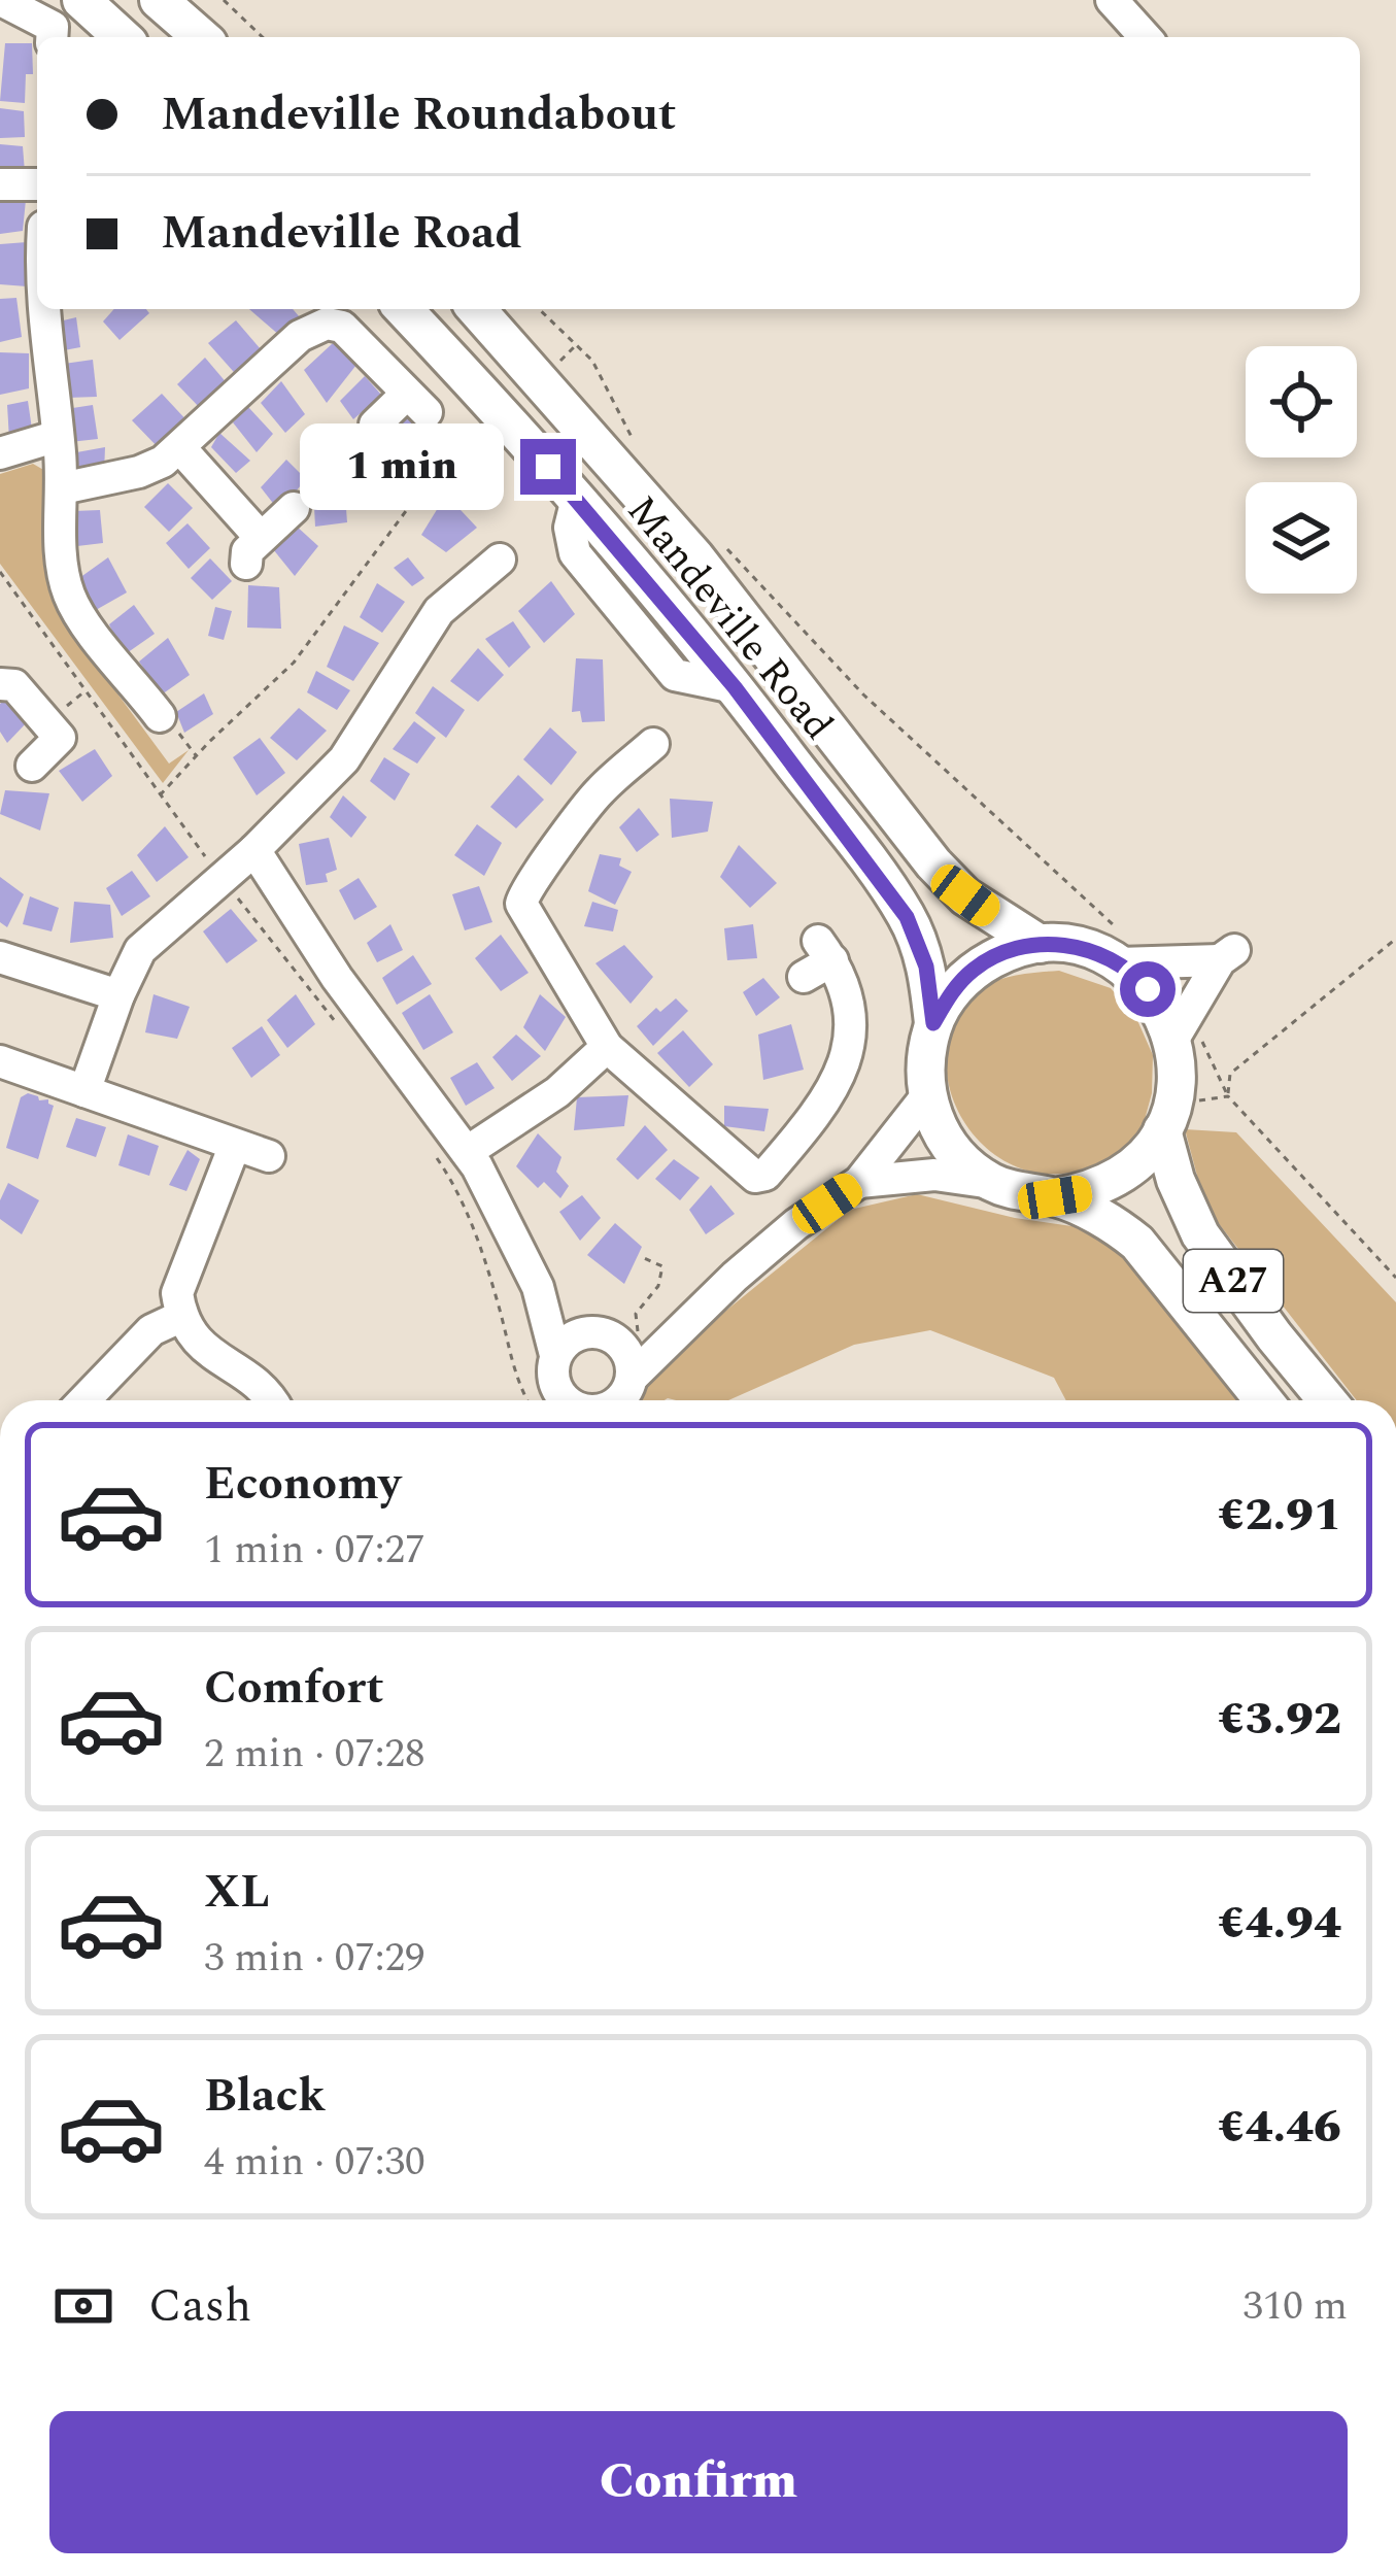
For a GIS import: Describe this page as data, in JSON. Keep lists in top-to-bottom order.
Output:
{
  "streets": {
    "main road": ["Mandeville Road", "A27"]
  },
  "crossings": [
    ["Mandeville Road", "A27"]
  ],
  "page": {
    "banner": ["Mandeville Roundabout", "Mandeville Road"],
    "bubble": "1 min",
    "list": [
      {
        "name": "Economy",
        "note": "1 min · 07:27",
        "value": "€2.91"
      },
      {
        "name": "Comfort",
        "note": "2 min · 07:28",
        "value": "€3.92"
      },
      {
        "name": "XL",
        "note": "3 min · 07:29",
        "value": "€4.94"
      },
      {
        "name": "Black",
        "note": "4 min · 07:30",
        "value": "€4.46"
      }
    ],
    "pay": ["Cash", "310 m"],
    "buttons": "Confirm"
  }
}
